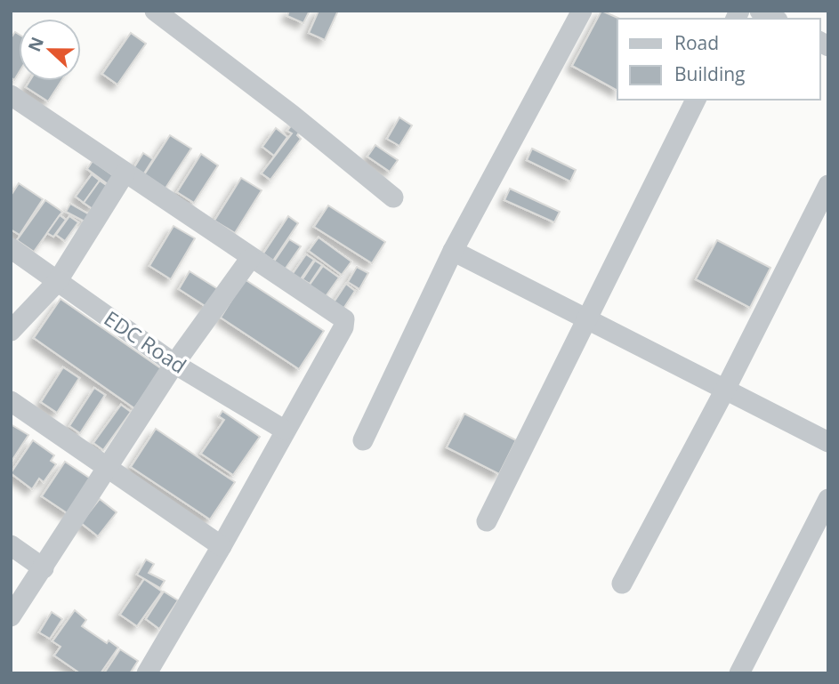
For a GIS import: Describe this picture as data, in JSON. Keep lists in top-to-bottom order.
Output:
{
  "streets": {
    "street": ["EDC Road"]
  },
  "legend": ["Road", "Building"],
  "north": "left"
}
